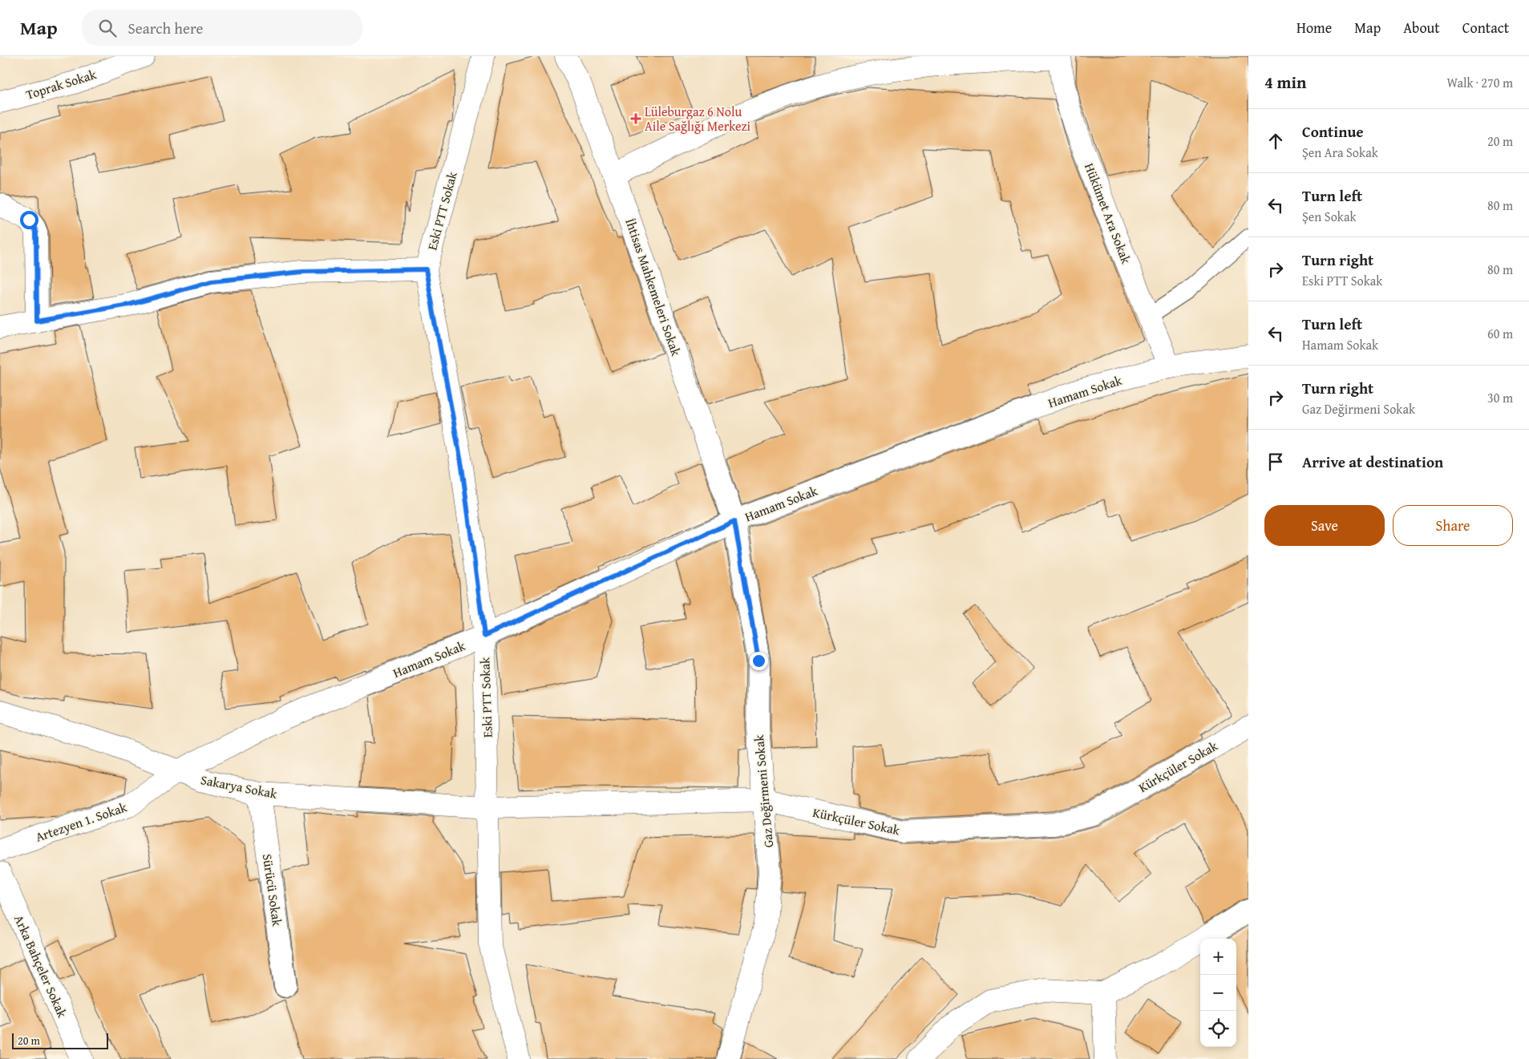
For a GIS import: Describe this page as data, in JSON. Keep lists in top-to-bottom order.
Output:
{
  "streets": {
    "street": [
      "Toprak Sokak",
      "Eski PTT Sokak",
      "Hükümet Ara Sokak",
      "İhtisas Mahkemeleri Sokak",
      "Hamam Sokak",
      "Kürkçüler Sokak",
      "Sakarya Sokak",
      "Gaz Değirmeni Sokak",
      "Artezyen 1. Sokak",
      "Sürücü Sokak",
      "Arka Bahçeler Sokak"
    ]
  },
  "crossings": [
    ["Eski PTT Sokak", "Hamam Sokak"],
    ["Eski PTT Sokak", "Kürkçüler Sokak"],
    ["Eski PTT Sokak", "Sakarya Sokak"],
    ["Hükümet Ara Sokak", "Hamam Sokak"],
    ["İhtisas Mahkemeleri Sokak", "Hamam Sokak"],
    ["İhtisas Mahkemeleri Sokak", "Gaz Değirmeni Sokak"],
    ["Hamam Sokak", "Sakarya Sokak"],
    ["Hamam Sokak", "Gaz Değirmeni Sokak"],
    ["Hamam Sokak", "Artezyen 1. Sokak"],
    ["Kürkçüler Sokak", "Sakarya Sokak"],
    ["Kürkçüler Sokak", "Gaz Değirmeni Sokak"],
    ["Sakarya Sokak", "Artezyen 1. Sokak"],
    ["Sakarya Sokak", "Sürücü Sokak"]
  ],
  "places": {
    "health": ["Lüleburgaz 6 Nolu Aile Sağlığı Merkezi"]
  },
  "scale_bar": "20 m",
  "page": {
    "header": "Map",
    "search": "Search here",
    "nav": [
      "Home",
      "Map",
      "About",
      "Contact"
    ],
    "heading": ["4 min", "Walk · 270 m"],
    "list": [
      ["Continue", "Şen Ara Sokak", "20 m"],
      ["Turn left", "Şen Sokak", "80 m"],
      ["Turn right", "Eski PTT Sokak", "80 m"],
      ["Turn left", "Hamam Sokak", "60 m"],
      ["Turn right", "Gaz Değirmeni Sokak", "30 m"],
      "Arrive at destination"
    ],
    "buttons": ["Save", "Share"],
    "map_buttons": ["+", "−"],
    "scale": "20 m"
  }
}
